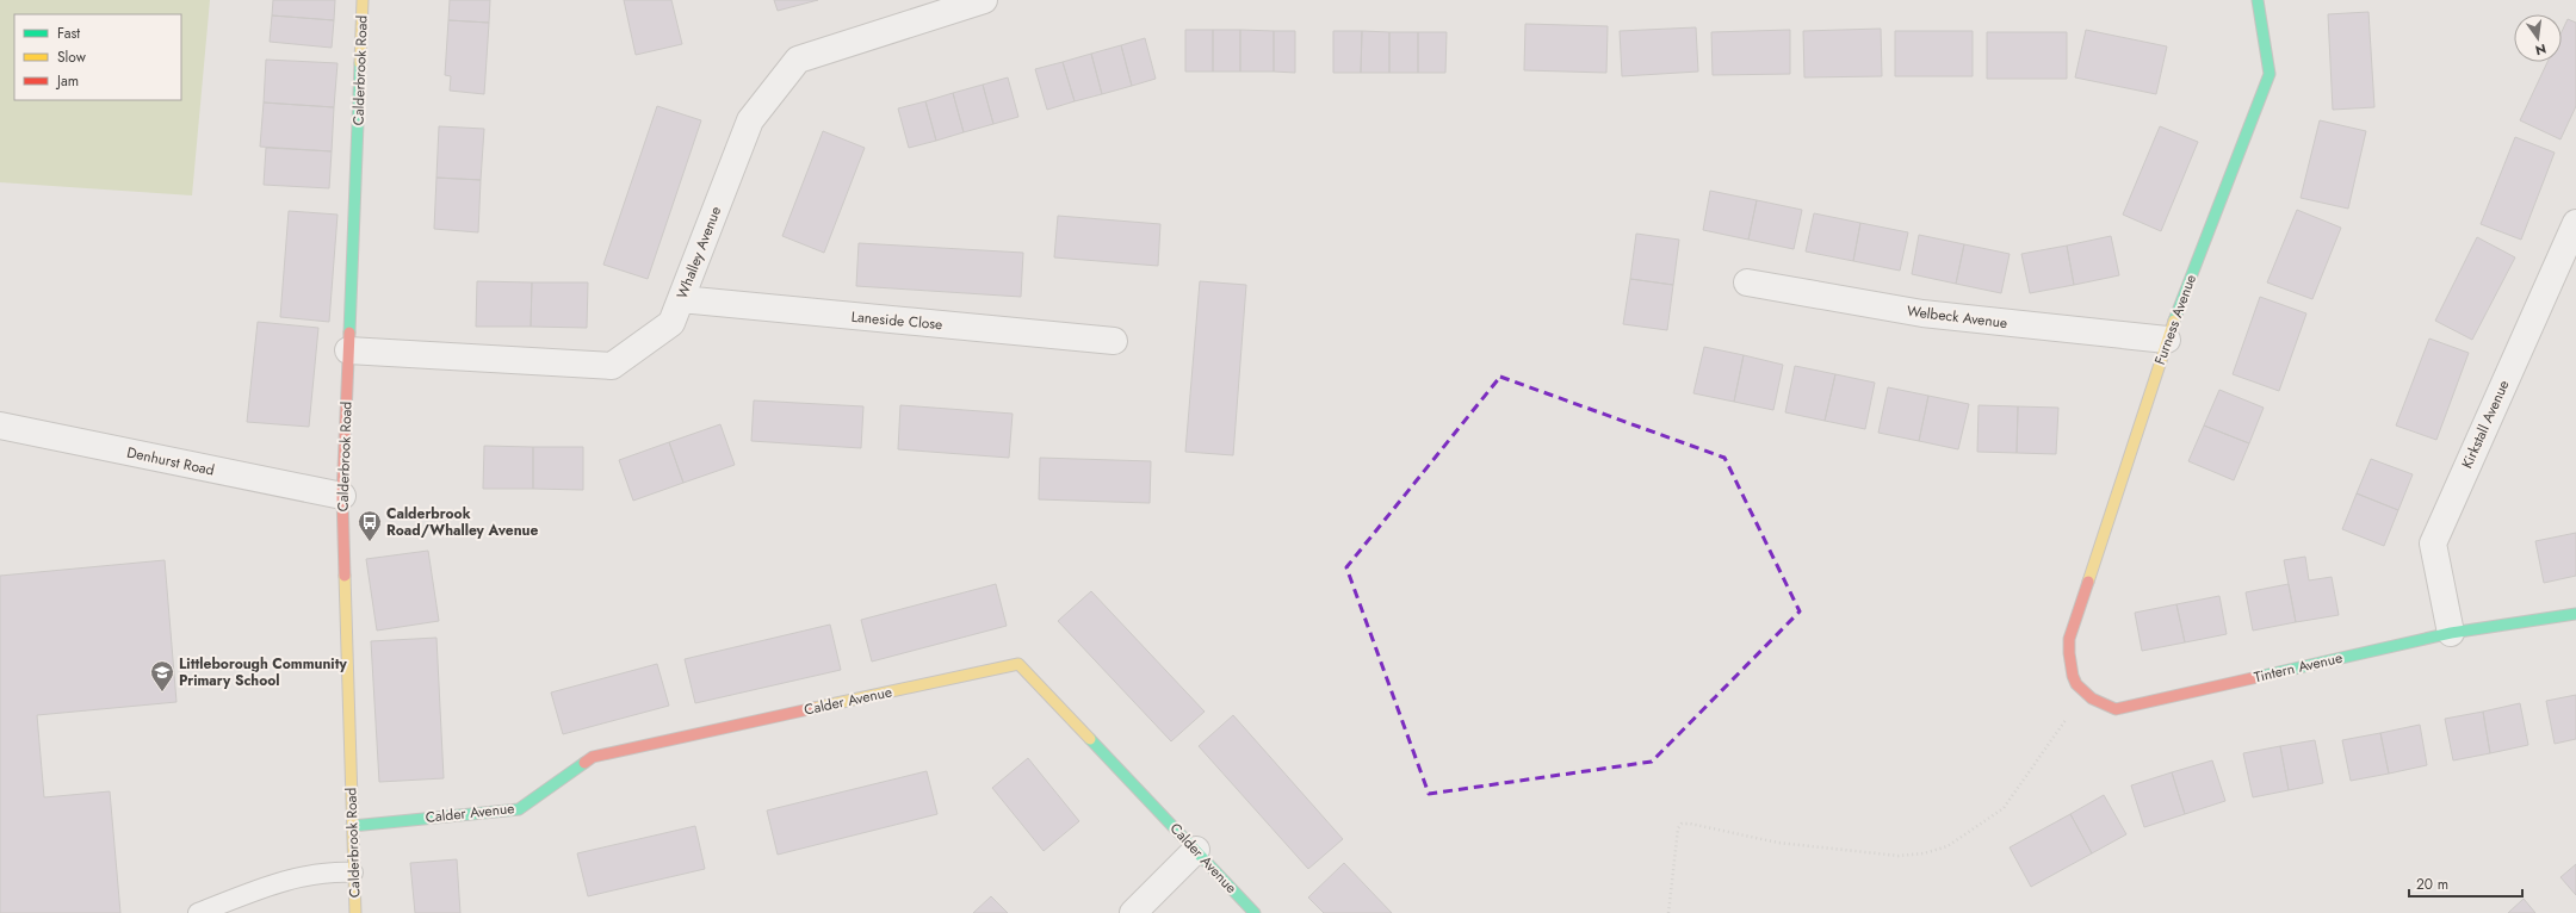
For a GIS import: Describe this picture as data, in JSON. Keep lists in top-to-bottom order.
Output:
{
  "streets": {
    "street": [
      "Calderbrook Road",
      "Whalley Avenue",
      "Welbeck Avenue",
      "Furness Avenue",
      "Laneside Close",
      "Kirkstall Avenue",
      "Denhurst Road",
      "Tintern Avenue",
      "Calder Avenue"
    ]
  },
  "crossings": [
    ["Calderbrook Road", "Whalley Avenue"],
    ["Calderbrook Road", "Denhurst Road"],
    ["Calderbrook Road", "Calder Avenue"],
    ["Whalley Avenue", "Laneside Close"],
    ["Welbeck Avenue", "Furness Avenue"],
    ["Furness Avenue", "Tintern Avenue"],
    ["Kirkstall Avenue", "Tintern Avenue"]
  ],
  "places": {
    "bus stop": ["Calderbrook Road/Whalley Avenue"],
    "school or university": ["Littleborough Community Primary School"]
  },
  "legend": ["Fast", "Slow", "Jam"],
  "scale_bar": "20 m",
  "north": "bottom"
}
